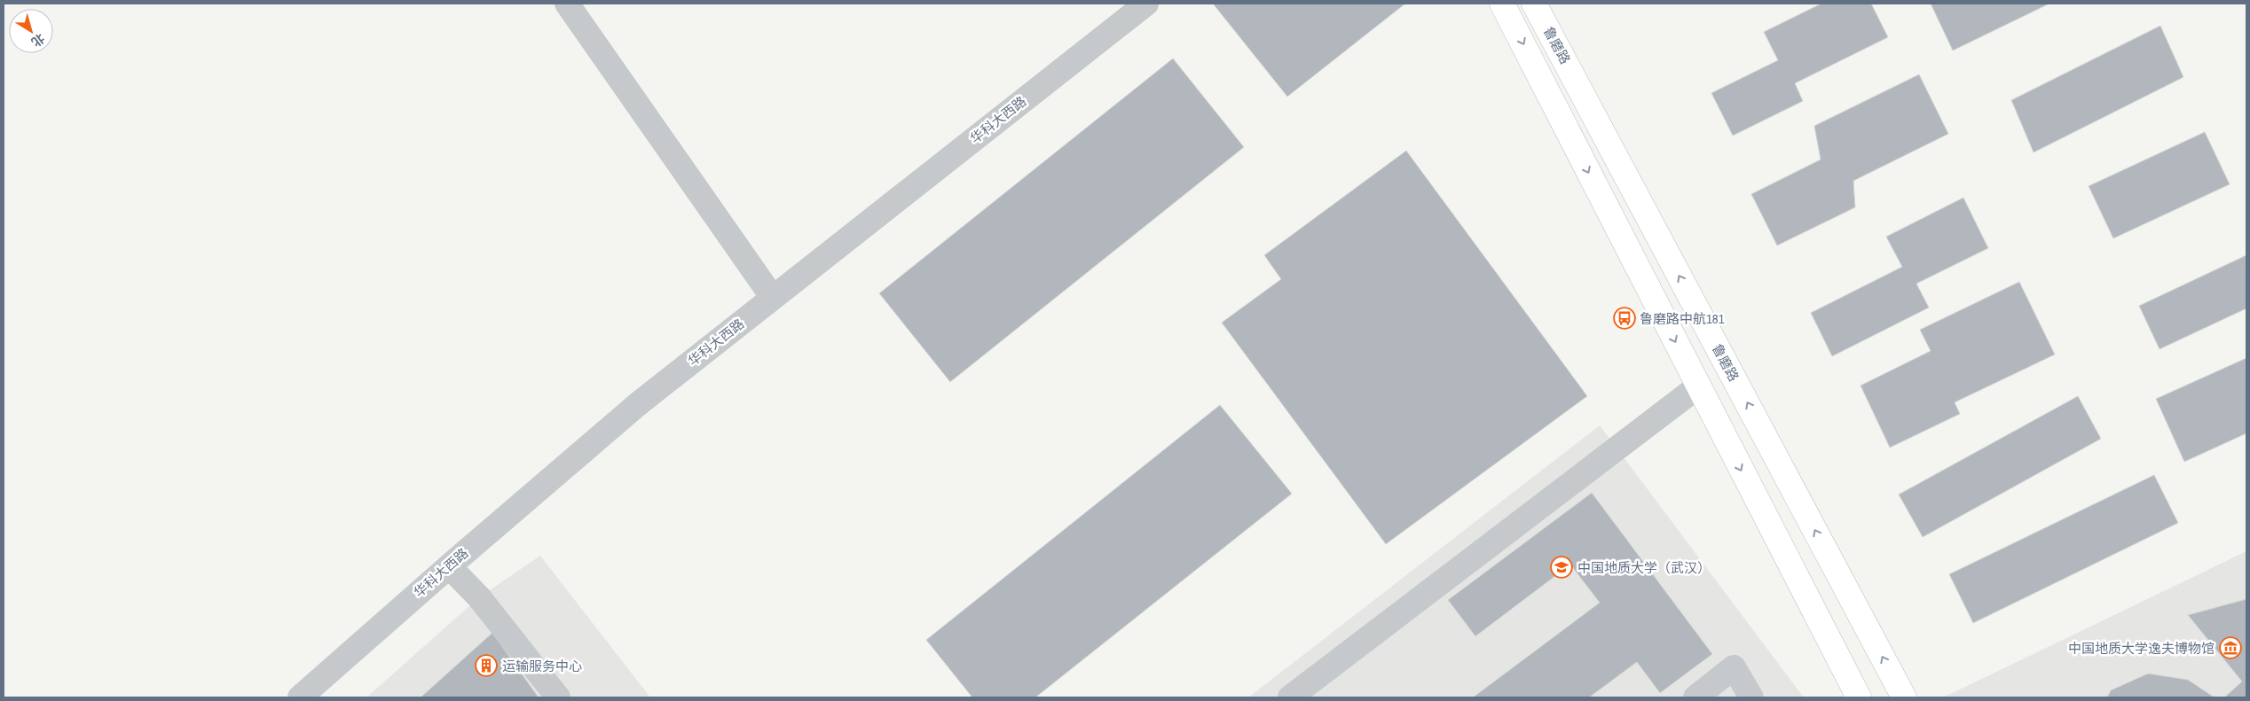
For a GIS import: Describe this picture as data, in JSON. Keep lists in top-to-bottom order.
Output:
{
  "streets": {
    "main road": ["鲁磨路"],
    "street": ["华科大西路"]
  },
  "places": {
    "bus stop": ["鲁磨路中航181"],
    "school or university": ["中国地质大学（武汉）"],
    "museum": ["中国地质大学逸夫博物馆"],
    "building": ["运输服务中心"]
  },
  "north": "bottom right"
}
